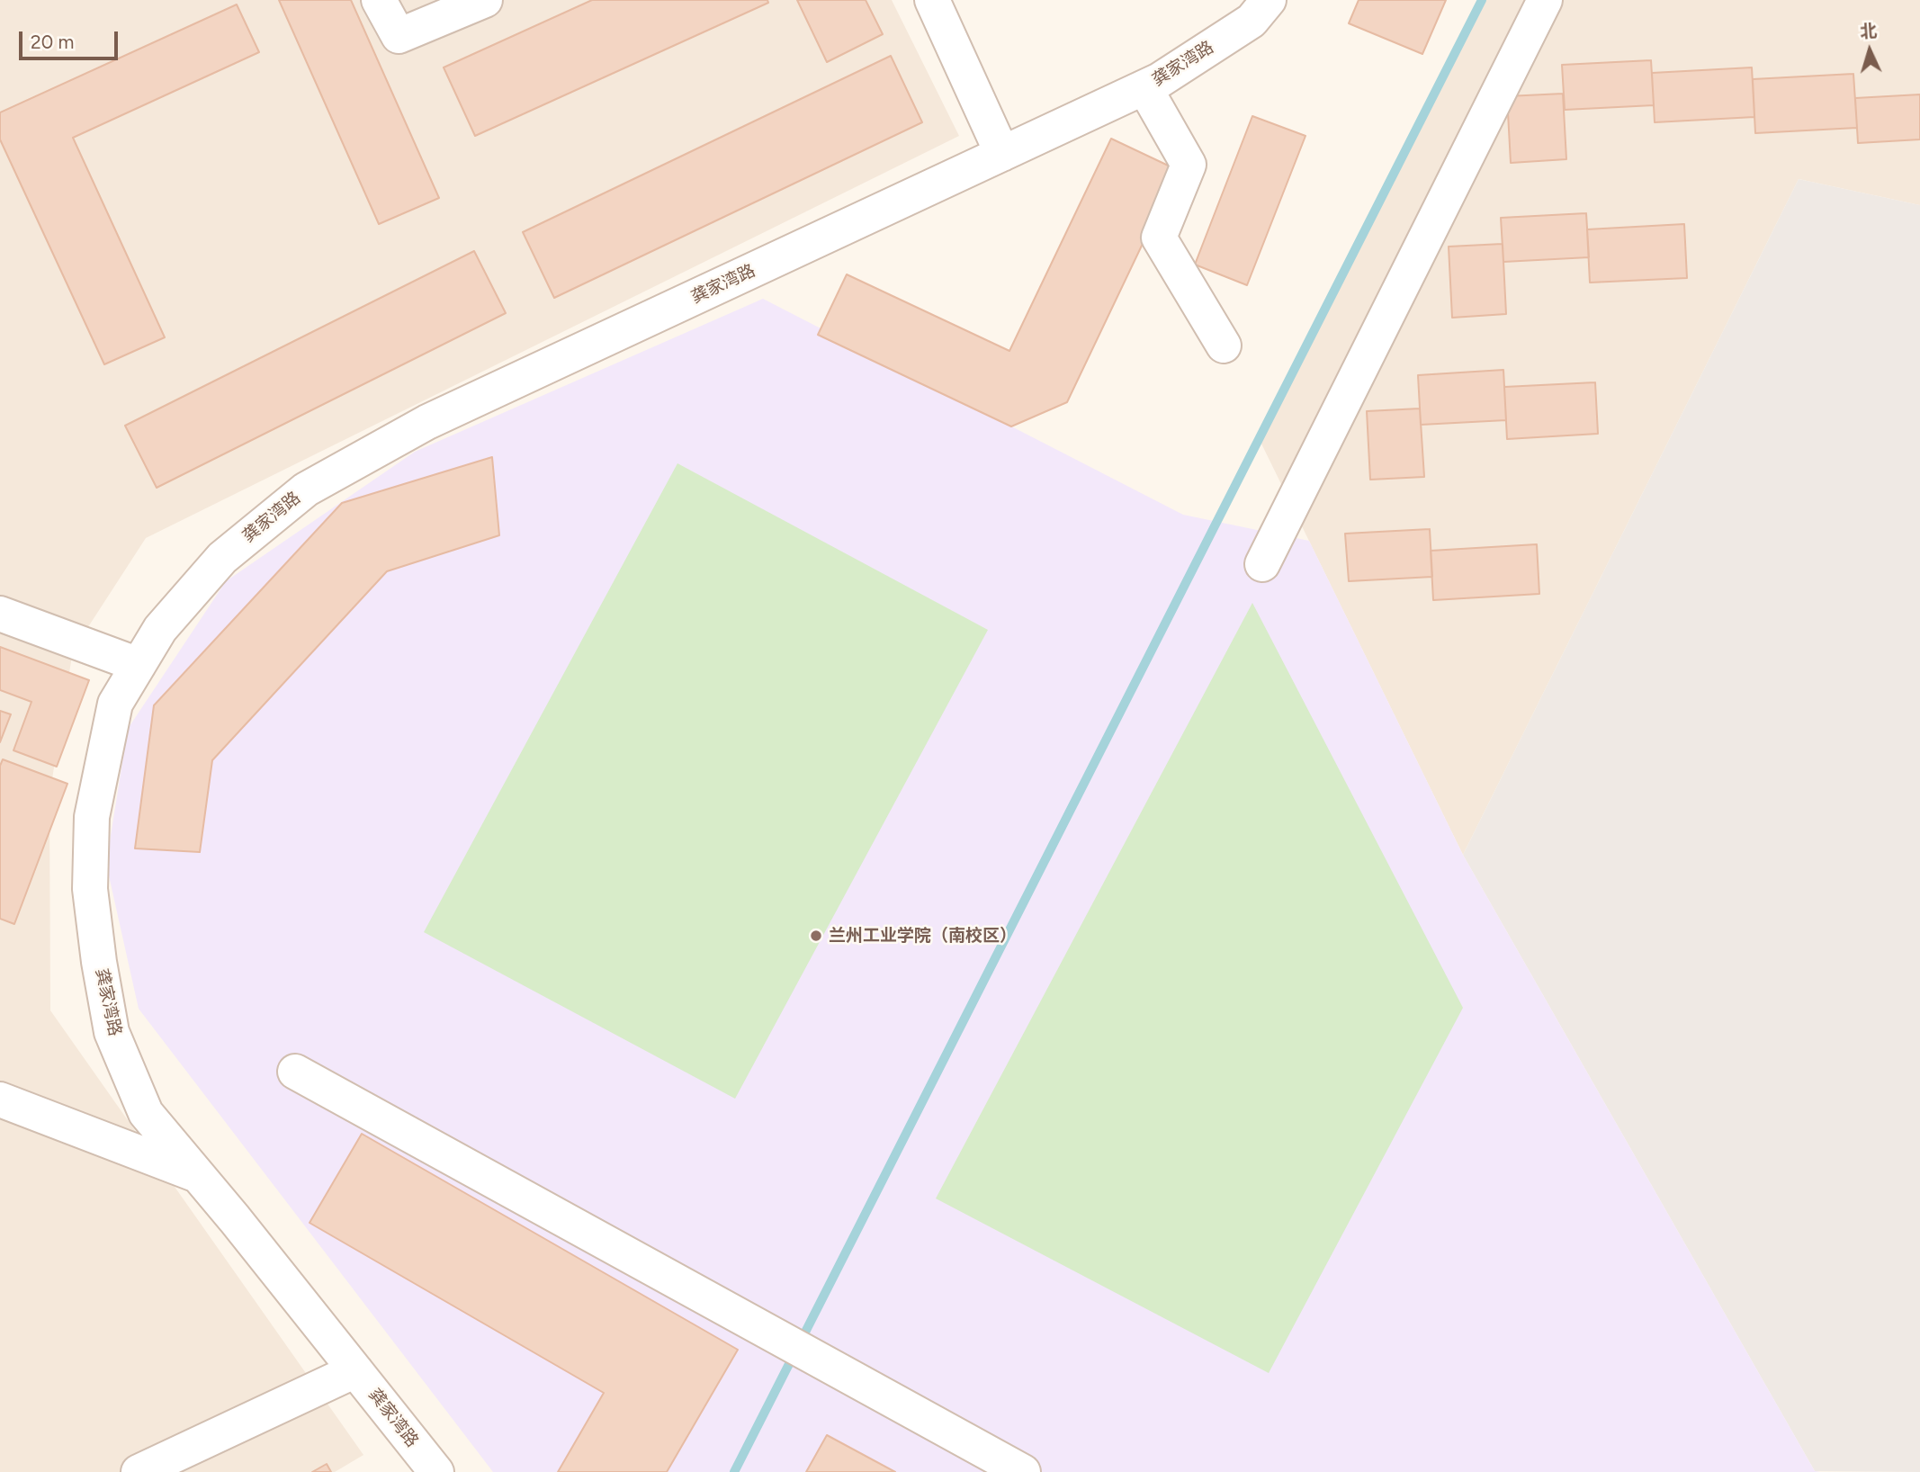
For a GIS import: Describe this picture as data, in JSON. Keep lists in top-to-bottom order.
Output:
{
  "streets": {
    "street": ["龚家湾路"]
  },
  "places": ["兰州工业学院（南校区）"],
  "scale_bar": "20 m",
  "north": "top"
}
